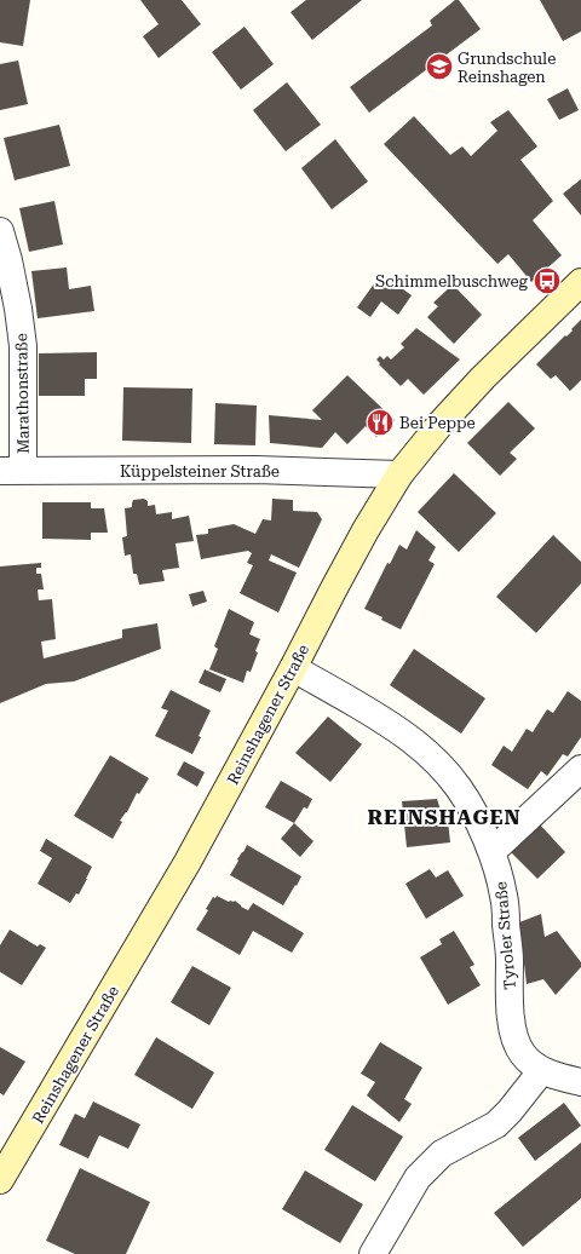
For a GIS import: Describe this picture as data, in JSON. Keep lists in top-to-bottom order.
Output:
{
  "streets": {
    "main road": ["Reinshagener Straße"],
    "street": ["Marathonstraße", "Küppelsteiner Straße", "Tyroler Straße"]
  },
  "crossings": [
    ["Marathonstraße", "Küppelsteiner Straße"],
    ["Küppelsteiner Straße", "Reinshagener Straße"],
    ["Reinshagener Straße", "Tyroler Straße"]
  ],
  "districts": ["REINSHAGEN"],
  "places": {
    "school or university": ["Grundschule Reinshagen"],
    "bus stop": ["Schimmelbuschweg"],
    "restaurant": ["Bei Peppe"]
  }
}
